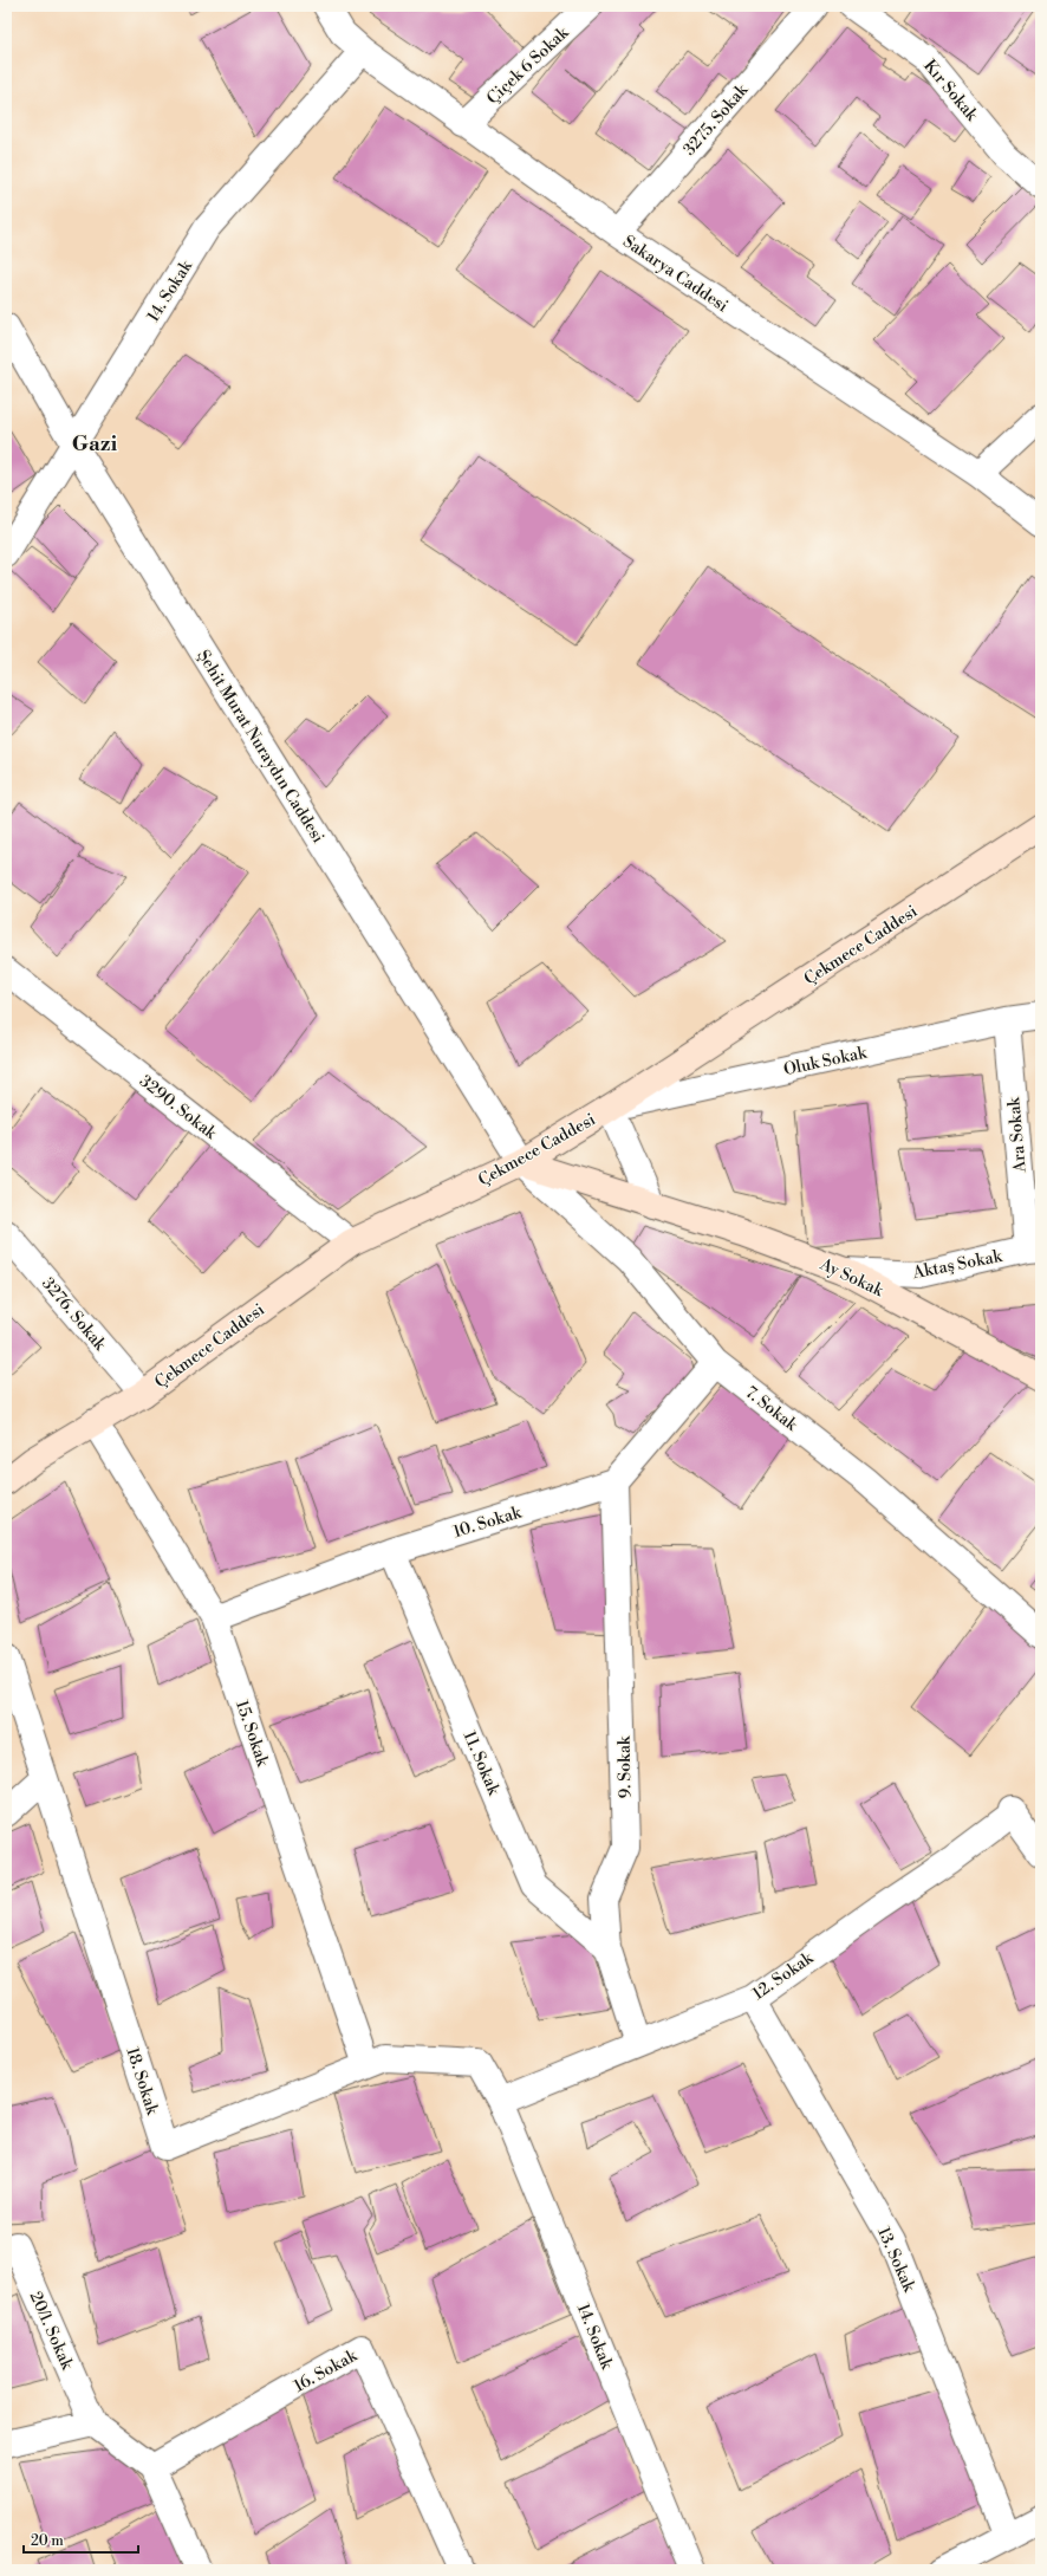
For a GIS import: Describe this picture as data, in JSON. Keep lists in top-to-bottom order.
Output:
{
  "streets": {
    "main road": ["Çekmece Caddesi", "Ay Sokak"],
    "street": [
      "Çiçek 6 Sokak",
      "Kır Sokak",
      "3275. Sokak",
      "Sakarya Caddesi",
      "14. Sokak",
      "Şehit Murat Nuraydın Caddesi",
      "Oluk Sokak",
      "3290. Sokak",
      "Ara Sokak",
      "Aktaş Sokak",
      "3276. Sokak",
      "7. Sokak",
      "10. Sokak",
      "15. Sokak",
      "11. Sokak",
      "9. Sokak",
      "12. Sokak",
      "18. Sokak",
      "13. Sokak",
      "20/1. Sokak",
      "16. Sokak"
    ]
  },
  "crossings": [
    ["Çiçek 6 Sokak", "Sakarya Caddesi"],
    ["3275. Sokak", "Sakarya Caddesi"],
    ["Sakarya Caddesi", "14. Sokak"],
    ["14. Sokak", "Şehit Murat Nuraydın Caddesi"],
    ["14. Sokak", "12. Sokak"],
    ["14. Sokak", "18. Sokak"],
    ["Şehit Murat Nuraydın Caddesi", "Çekmece Caddesi"],
    ["Şehit Murat Nuraydın Caddesi", "Ay Sokak"],
    ["Şehit Murat Nuraydın Caddesi", "7. Sokak"],
    ["Çekmece Caddesi", "Oluk Sokak"],
    ["Çekmece Caddesi", "3290. Sokak"],
    ["Çekmece Caddesi", "Ay Sokak"],
    ["Çekmece Caddesi", "3276. Sokak"],
    ["Çekmece Caddesi", "7. Sokak"],
    ["Çekmece Caddesi", "15. Sokak"],
    ["Oluk Sokak", "Ara Sokak"],
    ["Ara Sokak", "Aktaş Sokak"],
    ["Aktaş Sokak", "Ay Sokak"],
    ["Ay Sokak", "7. Sokak"],
    ["10. Sokak", "15. Sokak"],
    ["10. Sokak", "11. Sokak"],
    ["10. Sokak", "9. Sokak"],
    ["15. Sokak", "18. Sokak"],
    ["11. Sokak", "9. Sokak"],
    ["9. Sokak", "12. Sokak"],
    ["12. Sokak", "18. Sokak"],
    ["12. Sokak", "13. Sokak"]
  ],
  "districts": ["Gazi"],
  "scale_bar": "20 m"
}
